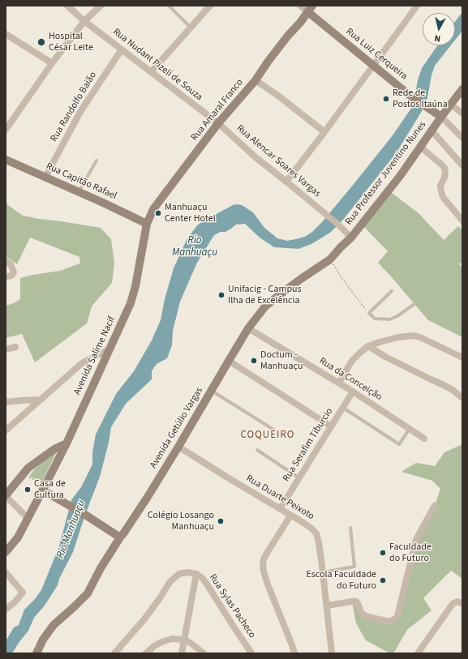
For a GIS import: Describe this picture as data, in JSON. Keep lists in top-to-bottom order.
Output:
{
  "streets": {
    "street": [
      "Rua Luiz Cerqueira",
      "Rua Nudant Pizeli de Souza",
      "Rua Randolfo Baião",
      "Rua Amaral Franco",
      "Rua Alencar Soares Vargas",
      "Rua Professor Juventino Nunes",
      "Rua Capitão Rafael",
      "Avenida Salime Nacif",
      "Rua da Conceição",
      "Avenida Getúlio Vargas",
      "Rua Serafim Tiburcio",
      "Rua Duarte Peixoto",
      "Rua Sylas Pacheco"
    ]
  },
  "crossings": [
    ["Rua Luiz Cerqueira", "Rua Amaral Franco"],
    ["Rua Luiz Cerqueira", "Rua Professor Juventino Nunes"],
    ["Rua Nudant Pizeli de Souza", "Rua Randolfo Baião"],
    ["Rua Nudant Pizeli de Souza", "Rua Amaral Franco"],
    ["Rua Nudant Pizeli de Souza", "Rua Alencar Soares Vargas"],
    ["Rua Randolfo Baião", "Rua Capitão Rafael"],
    ["Rua Amaral Franco", "Rua Alencar Soares Vargas"],
    ["Rua Amaral Franco", "Rua Capitão Rafael"],
    ["Rua Amaral Franco", "Avenida Salime Nacif"],
    ["Rua Alencar Soares Vargas", "Rua Professor Juventino Nunes"],
    ["Rua Professor Juventino Nunes", "Rua da Conceição"],
    ["Rua Professor Juventino Nunes", "Avenida Getúlio Vargas"],
    ["Rua Capitão Rafael", "Avenida Salime Nacif"],
    ["Rua da Conceição", "Avenida Getúlio Vargas"],
    ["Rua da Conceição", "Rua Serafim Tiburcio"],
    ["Avenida Getúlio Vargas", "Rua Duarte Peixoto"],
    ["Rua Serafim Tiburcio", "Rua Duarte Peixoto"]
  ],
  "districts": ["COQUEIRO"],
  "water": ["Rio Manhuaçu"],
  "places": [
    "Hospital César Leite",
    "Rede de Postos Itaúna",
    "Manhuaçu Center Hotel",
    "Unifacig - Campus Ilha de Excelência",
    "Doctum - Manhuaçu",
    "Casa de Cultura",
    "Colégio Losango Manhuaçu",
    "Faculdade do Futuro",
    "Escola Faculdade do Futuro"
  ],
  "north": "bottom"
}
